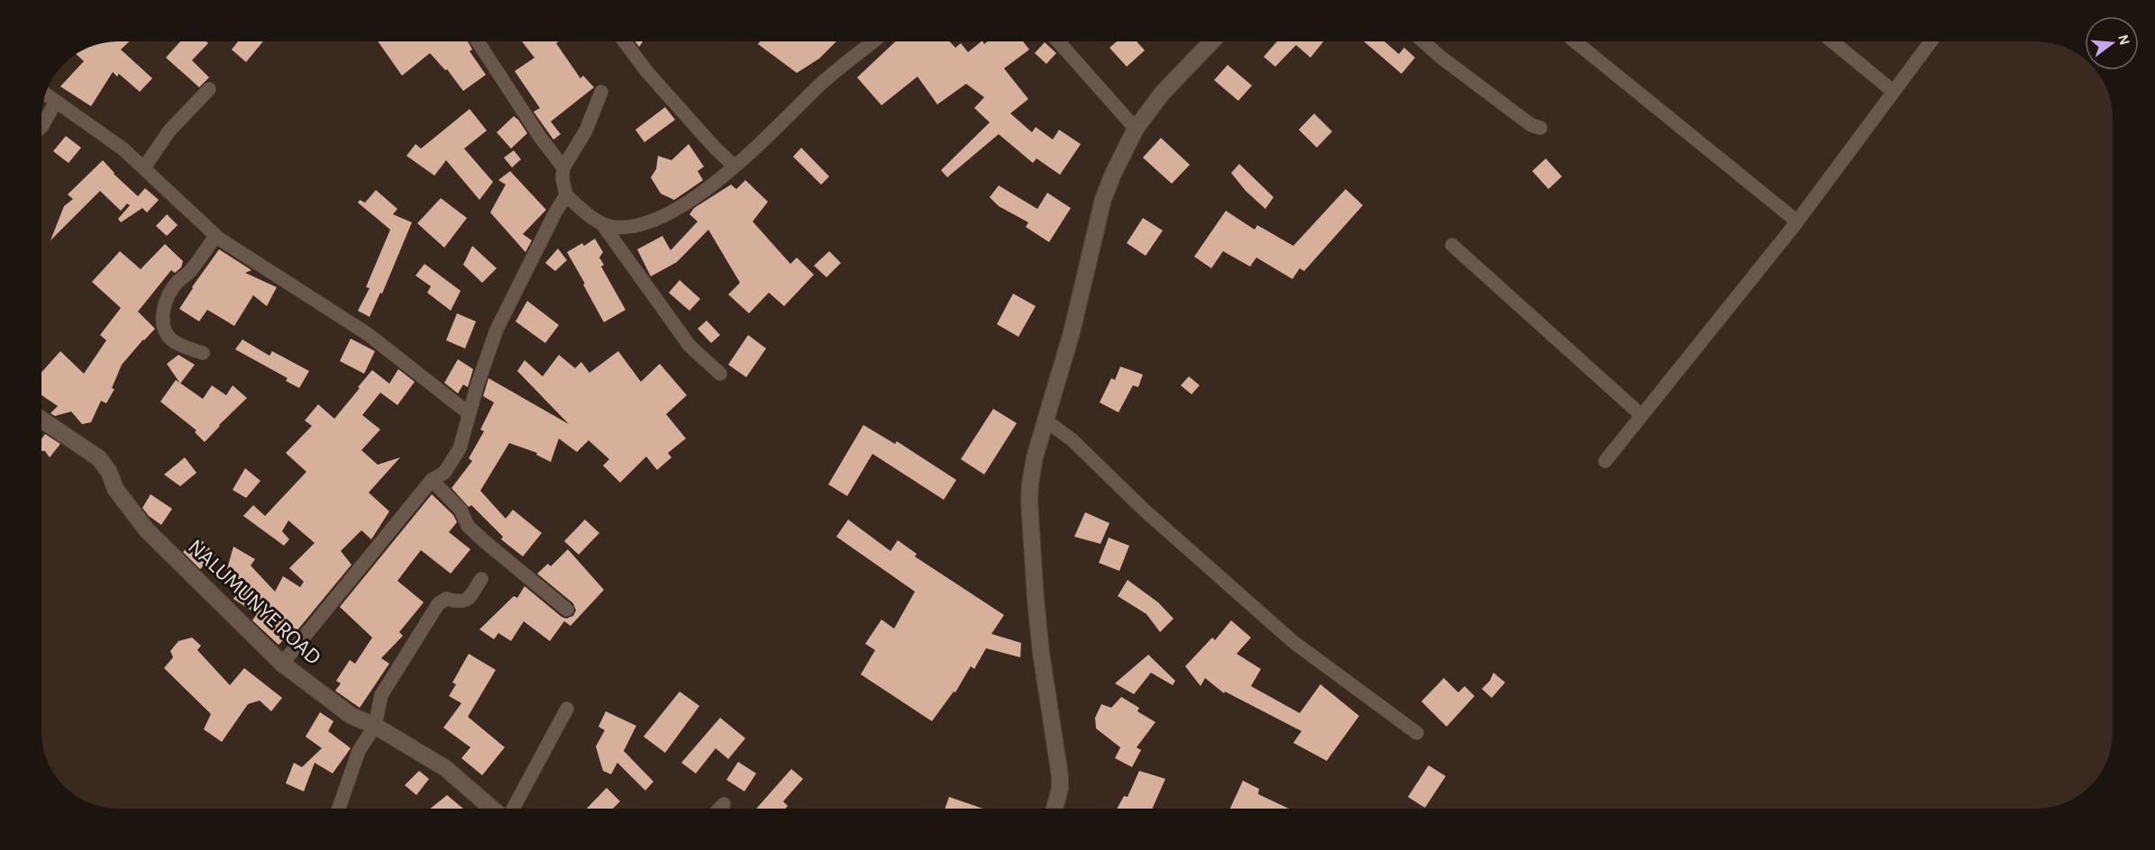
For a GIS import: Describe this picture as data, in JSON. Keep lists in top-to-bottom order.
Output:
{
  "streets": {
    "street": ["NALUMUNYE ROAD"]
  },
  "north": "right"
}
